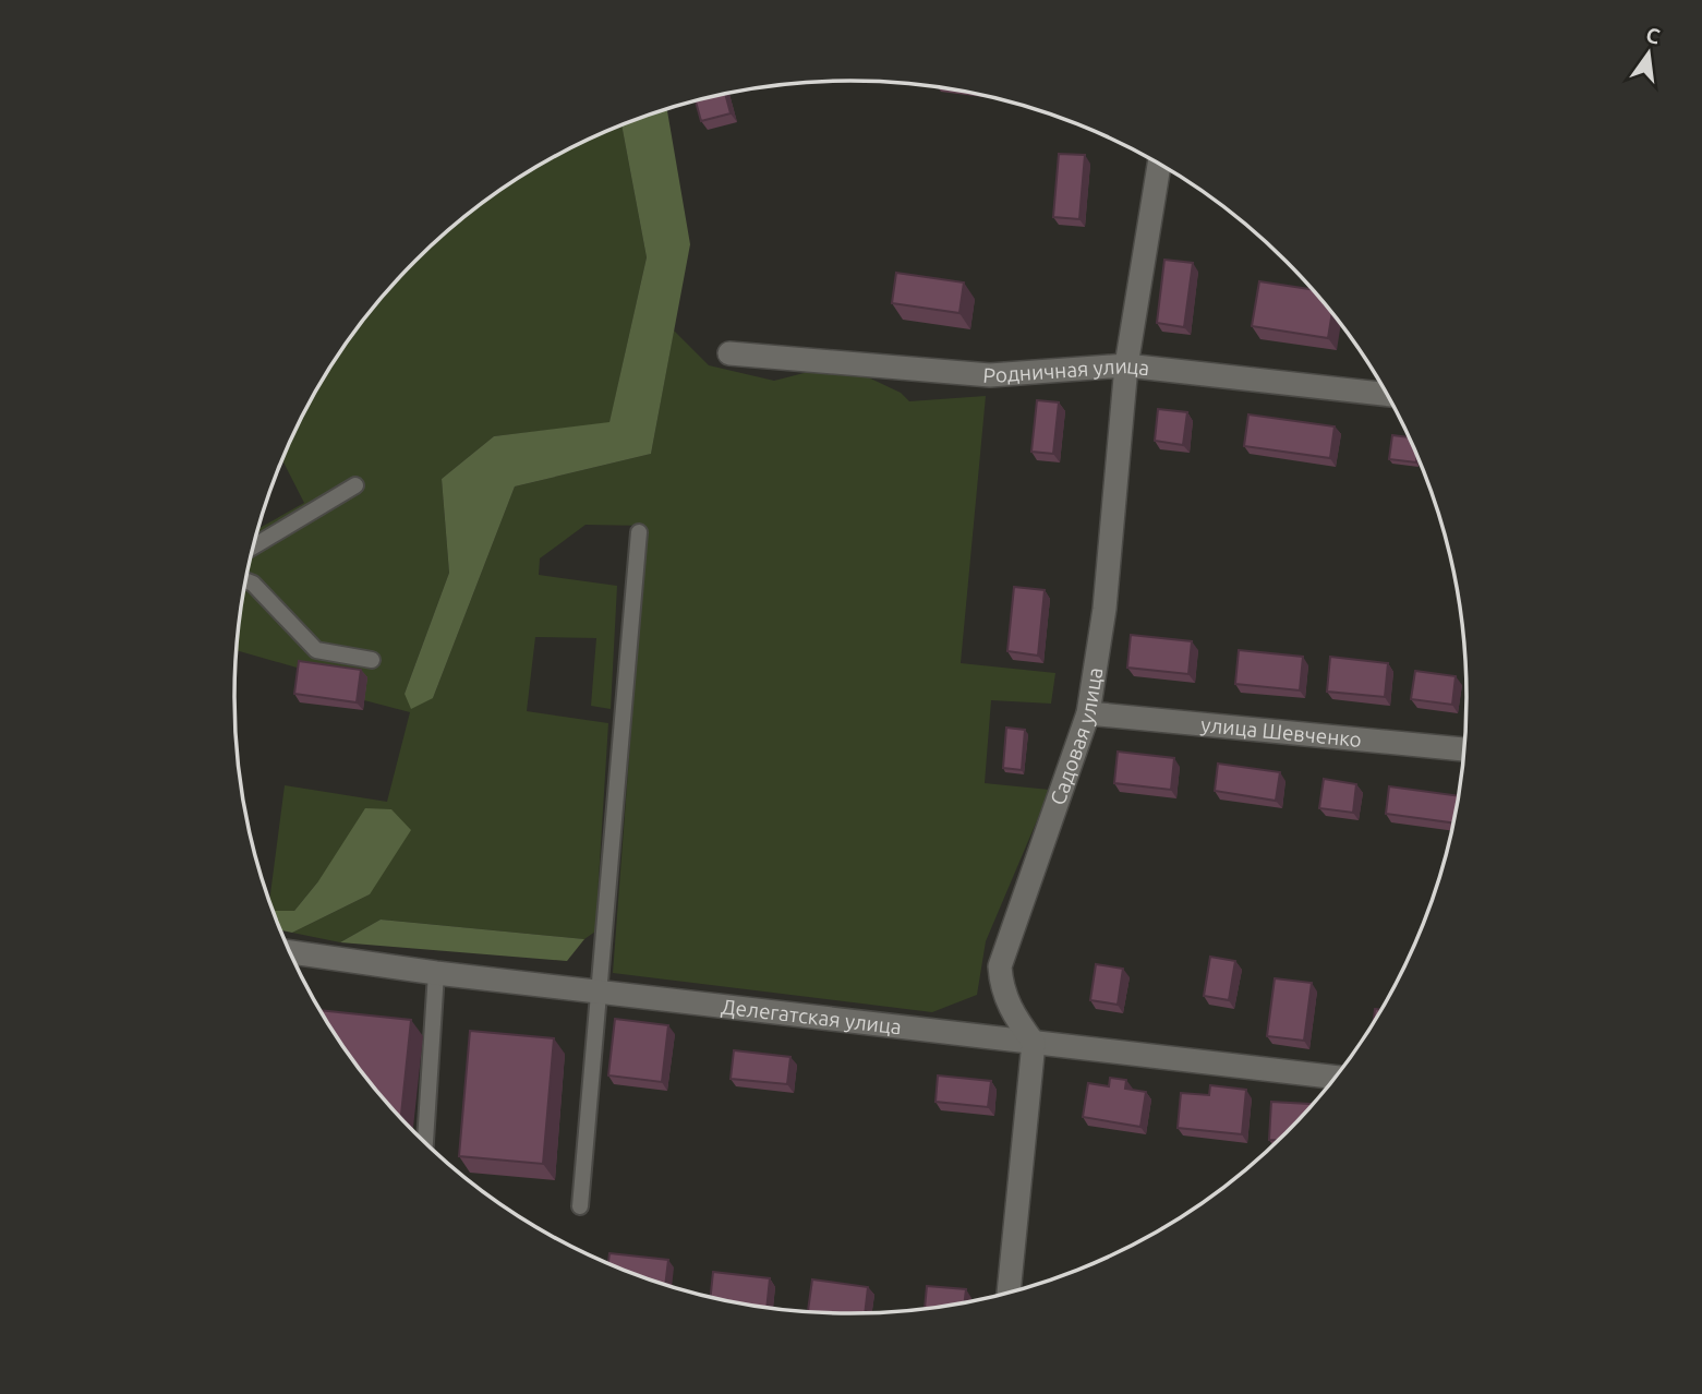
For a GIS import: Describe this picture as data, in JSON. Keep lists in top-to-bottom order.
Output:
{
  "streets": {
    "street": [
      "Родничная улица",
      "улица Шевченко",
      "Садовая улица",
      "Делегатская улица"
    ]
  },
  "crossings": [
    ["Родничная улица", "Садовая улица"],
    ["улица Шевченко", "Садовая улица"],
    ["Садовая улица", "Делегатская улица"]
  ],
  "north": "top"
}
